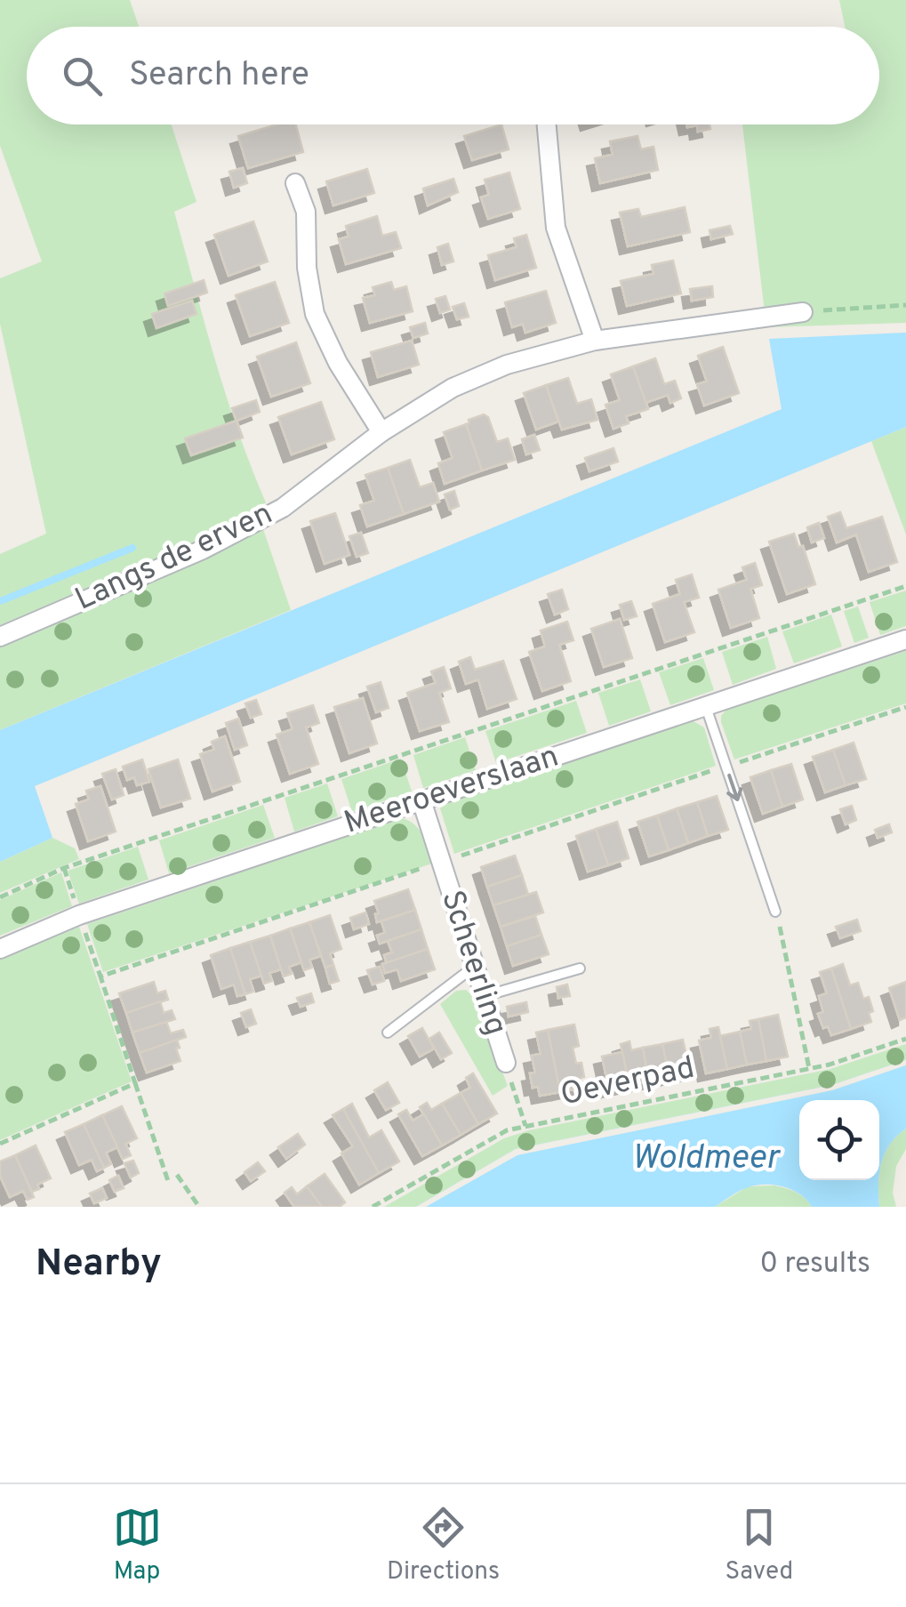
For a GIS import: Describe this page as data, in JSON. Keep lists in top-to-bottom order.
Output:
{
  "streets": {
    "street": ["Langs de erven", "Meeroeverslaan", "Scheerling"],
    "path": ["Oeverpad"]
  },
  "crossings": [
    ["Meeroeverslaan", "Scheerling"],
    ["Scheerling", "Oeverpad"]
  ],
  "water": ["Woldmeer"],
  "page": {
    "search": "Search here",
    "heading": ["Nearby", "0 results"],
    "nav": ["Map", "Directions", "Saved"]
  }
}
